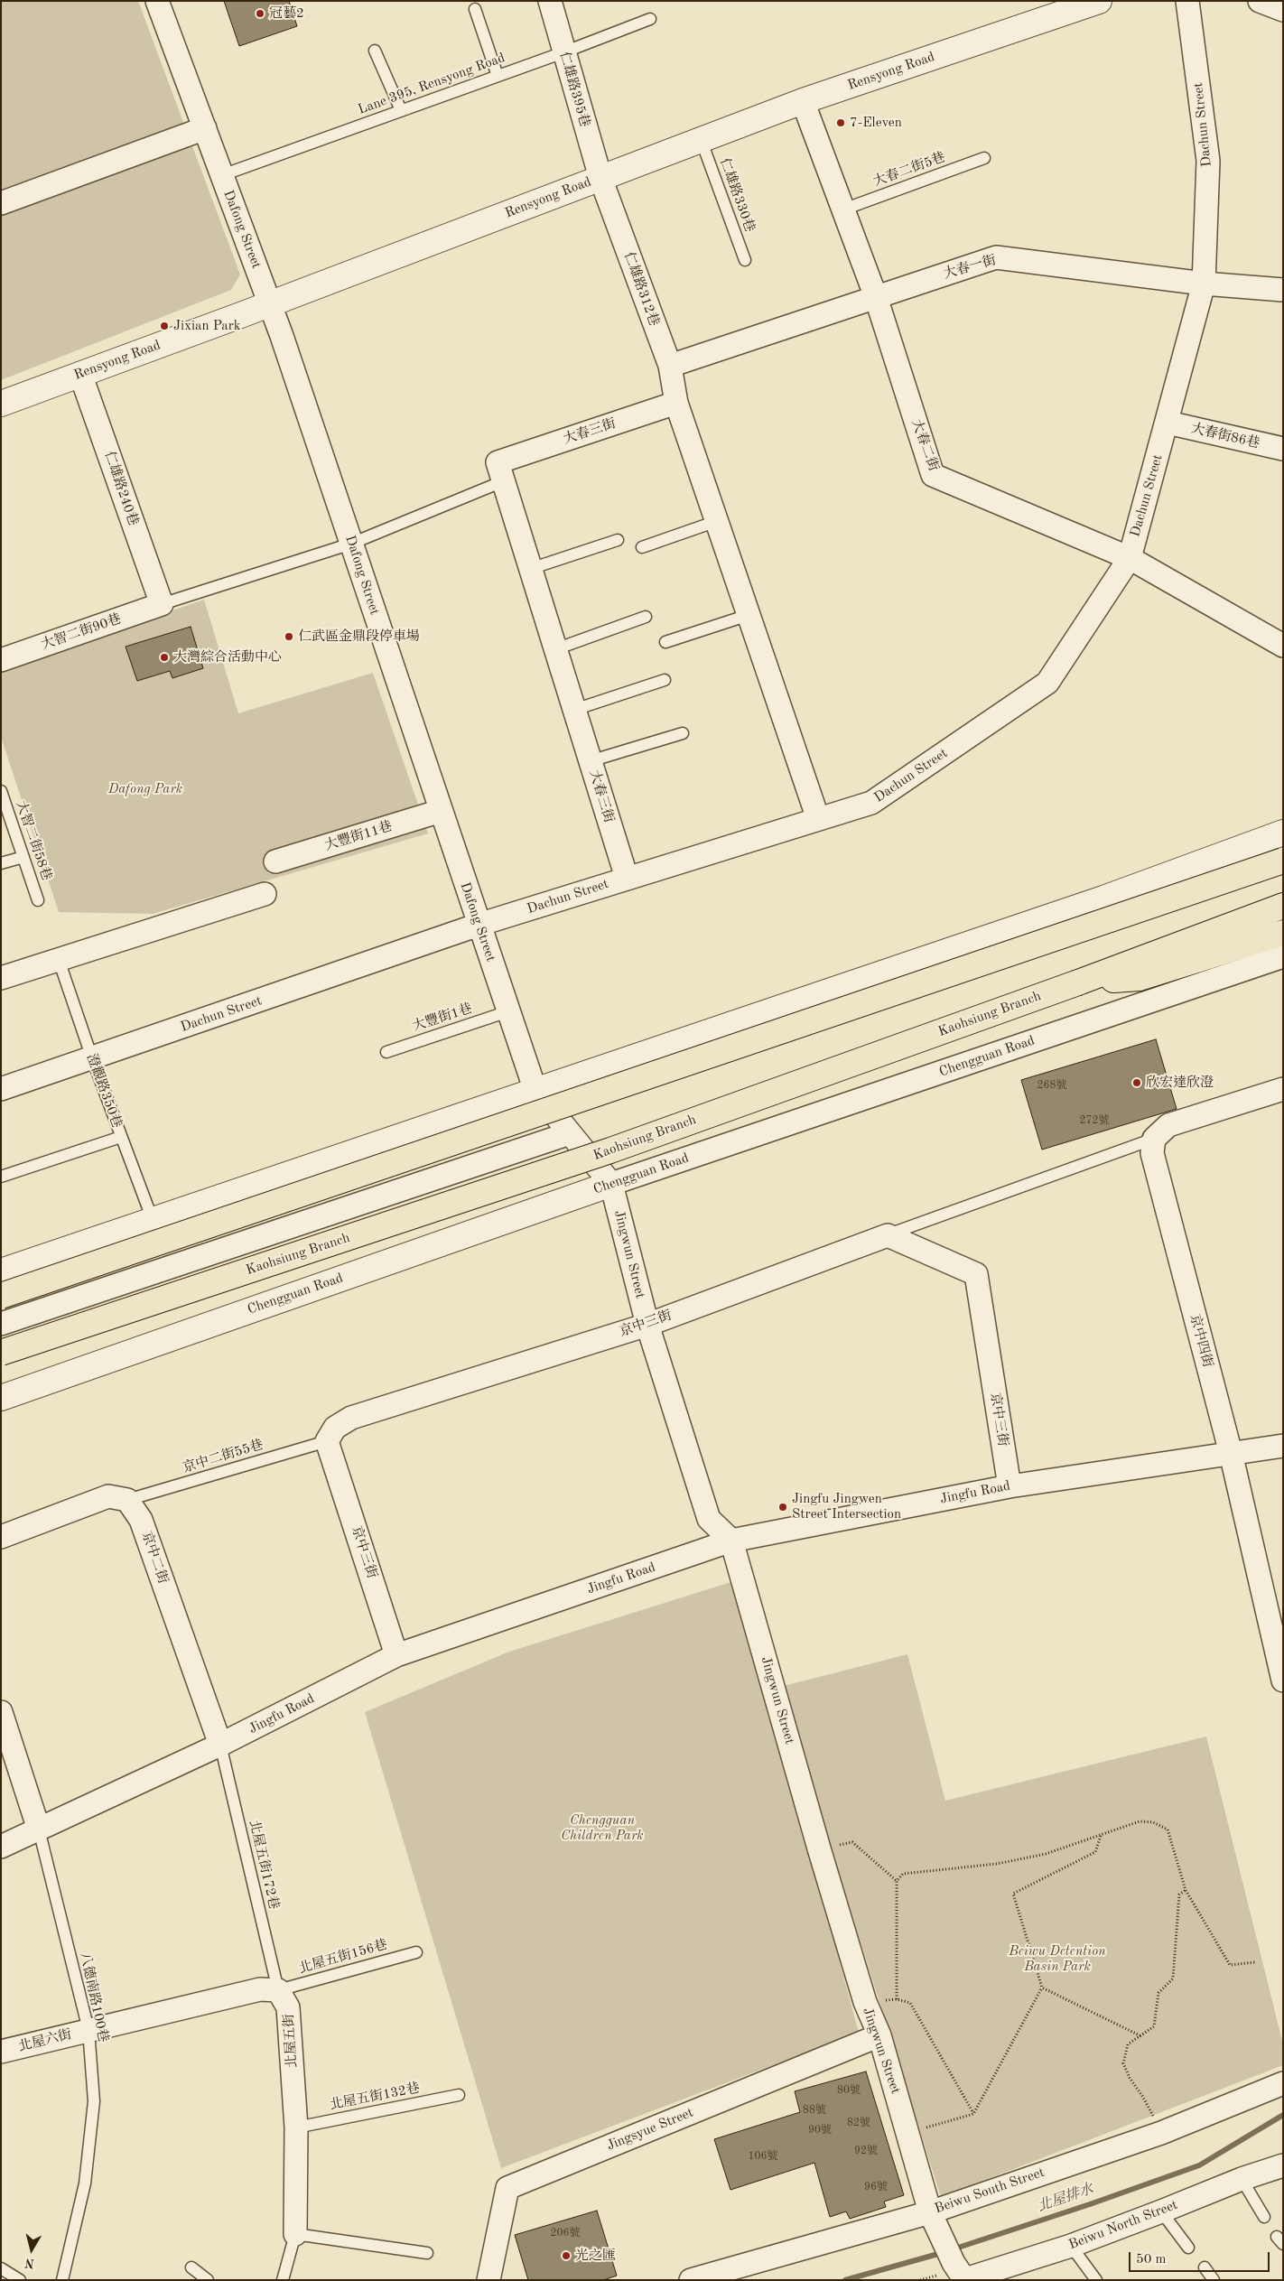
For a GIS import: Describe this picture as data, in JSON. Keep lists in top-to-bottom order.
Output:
{
  "streets": {
    "highway": ["Kaohsiung Branch"],
    "street": [
      "Rensyong Road",
      "仁雄路395巷",
      "Dachun Street",
      "Dafong Street",
      "大春一街",
      "仁雄路312巷",
      "大春三街",
      "大春街86巷",
      "大春二街",
      "仁雄路240巷",
      "大智二街90巷",
      "大豐街11巷",
      "Chengguan Road",
      "Jingwun Street",
      "京中三街",
      "京中四街",
      "Jingfu Road",
      "京中二街",
      "北屋六街",
      "北屋五街",
      "Jingsyue Street",
      "Beiwu South Street",
      "Beiwu North Street"
    ],
    "lane": [
      "Lane 395, Rensyong Road",
      "大春二街5巷",
      "仁雄路330巷",
      "大智二街58巷",
      "大豐街1巷",
      "澄觀路350巷",
      "京中二街55巷",
      "北屋五街172巷",
      "北屋五街156巷",
      "八德南路100巷",
      "北屋五街132巷"
    ]
  },
  "crossings": [
    ["Rensyong Road", "仁雄路395巷"],
    ["Rensyong Road", "仁雄路330巷"],
    ["Rensyong Road", "Dafong Street"],
    ["Rensyong Road", "仁雄路312巷"],
    ["Rensyong Road", "大春二街"],
    ["Rensyong Road", "仁雄路240巷"],
    ["Lane 395, Rensyong Road", "仁雄路395巷"],
    ["Lane 395, Rensyong Road", "Dafong Street"],
    ["仁雄路395巷", "仁雄路312巷"],
    ["Dachun Street", "Dafong Street"],
    ["Dachun Street", "大春一街"],
    ["Dachun Street", "大春三街"],
    ["Dachun Street", "大春街86巷"],
    ["Dachun Street", "大春二街"],
    ["Dachun Street", "澄觀路350巷"],
    ["大春二街5巷", "大春二街"],
    ["Dafong Street", "大豐街11巷"],
    ["Dafong Street", "大豐街1巷"],
    ["Dafong Street", "Chengguan Road"],
    ["Dafong Street", "Jingwun Street"],
    ["大春一街", "仁雄路312巷"],
    ["大春一街", "大春二街"],
    ["仁雄路312巷", "大春三街"],
    ["仁雄路240巷", "大智二街90巷"],
    ["Chengguan Road", "Jingwun Street"],
    ["Jingwun Street", "京中三街"],
    ["Jingwun Street", "Jingfu Road"],
    ["Jingwun Street", "Jingsyue Street"],
    ["Jingwun Street", "Beiwu South Street"],
    ["Jingwun Street", "Beiwu North Street"],
    ["京中三街", "京中二街55巷"],
    ["京中三街", "Jingfu Road"],
    ["京中四街", "Jingfu Road"],
    ["京中二街55巷", "京中二街"],
    ["Jingfu Road", "京中二街"],
    ["Jingfu Road", "北屋五街172巷"],
    ["Jingfu Road", "八德南路100巷"],
    ["京中二街", "北屋五街172巷"],
    ["北屋五街172巷", "北屋五街156巷"],
    ["北屋五街172巷", "北屋五街"],
    ["北屋五街156巷", "北屋五街"],
    ["八德南路100巷", "北屋六街"],
    ["北屋五街", "北屋五街132巷"]
  ],
  "water": ["北屋排水"],
  "parks": ["Dafong Park", "Chengguan Children Park", "Beiwu Detention Basin Park"],
  "places": [
    "冠藝2",
    "7-Eleven",
    "Jixian Park",
    "仁武區金鼎段停車場",
    "大灣綜合活動中心",
    "欣宏達欣澄",
    "Jingfu Jingwen Street Intersection",
    "光之匯"
  ],
  "house_numbers": [
    "268號",
    "272號",
    "80號",
    "88號",
    "82號",
    "90號",
    "92號",
    "106號",
    "96號",
    "206號"
  ],
  "scale_bar": "50 m",
  "north": "bottom"
}
